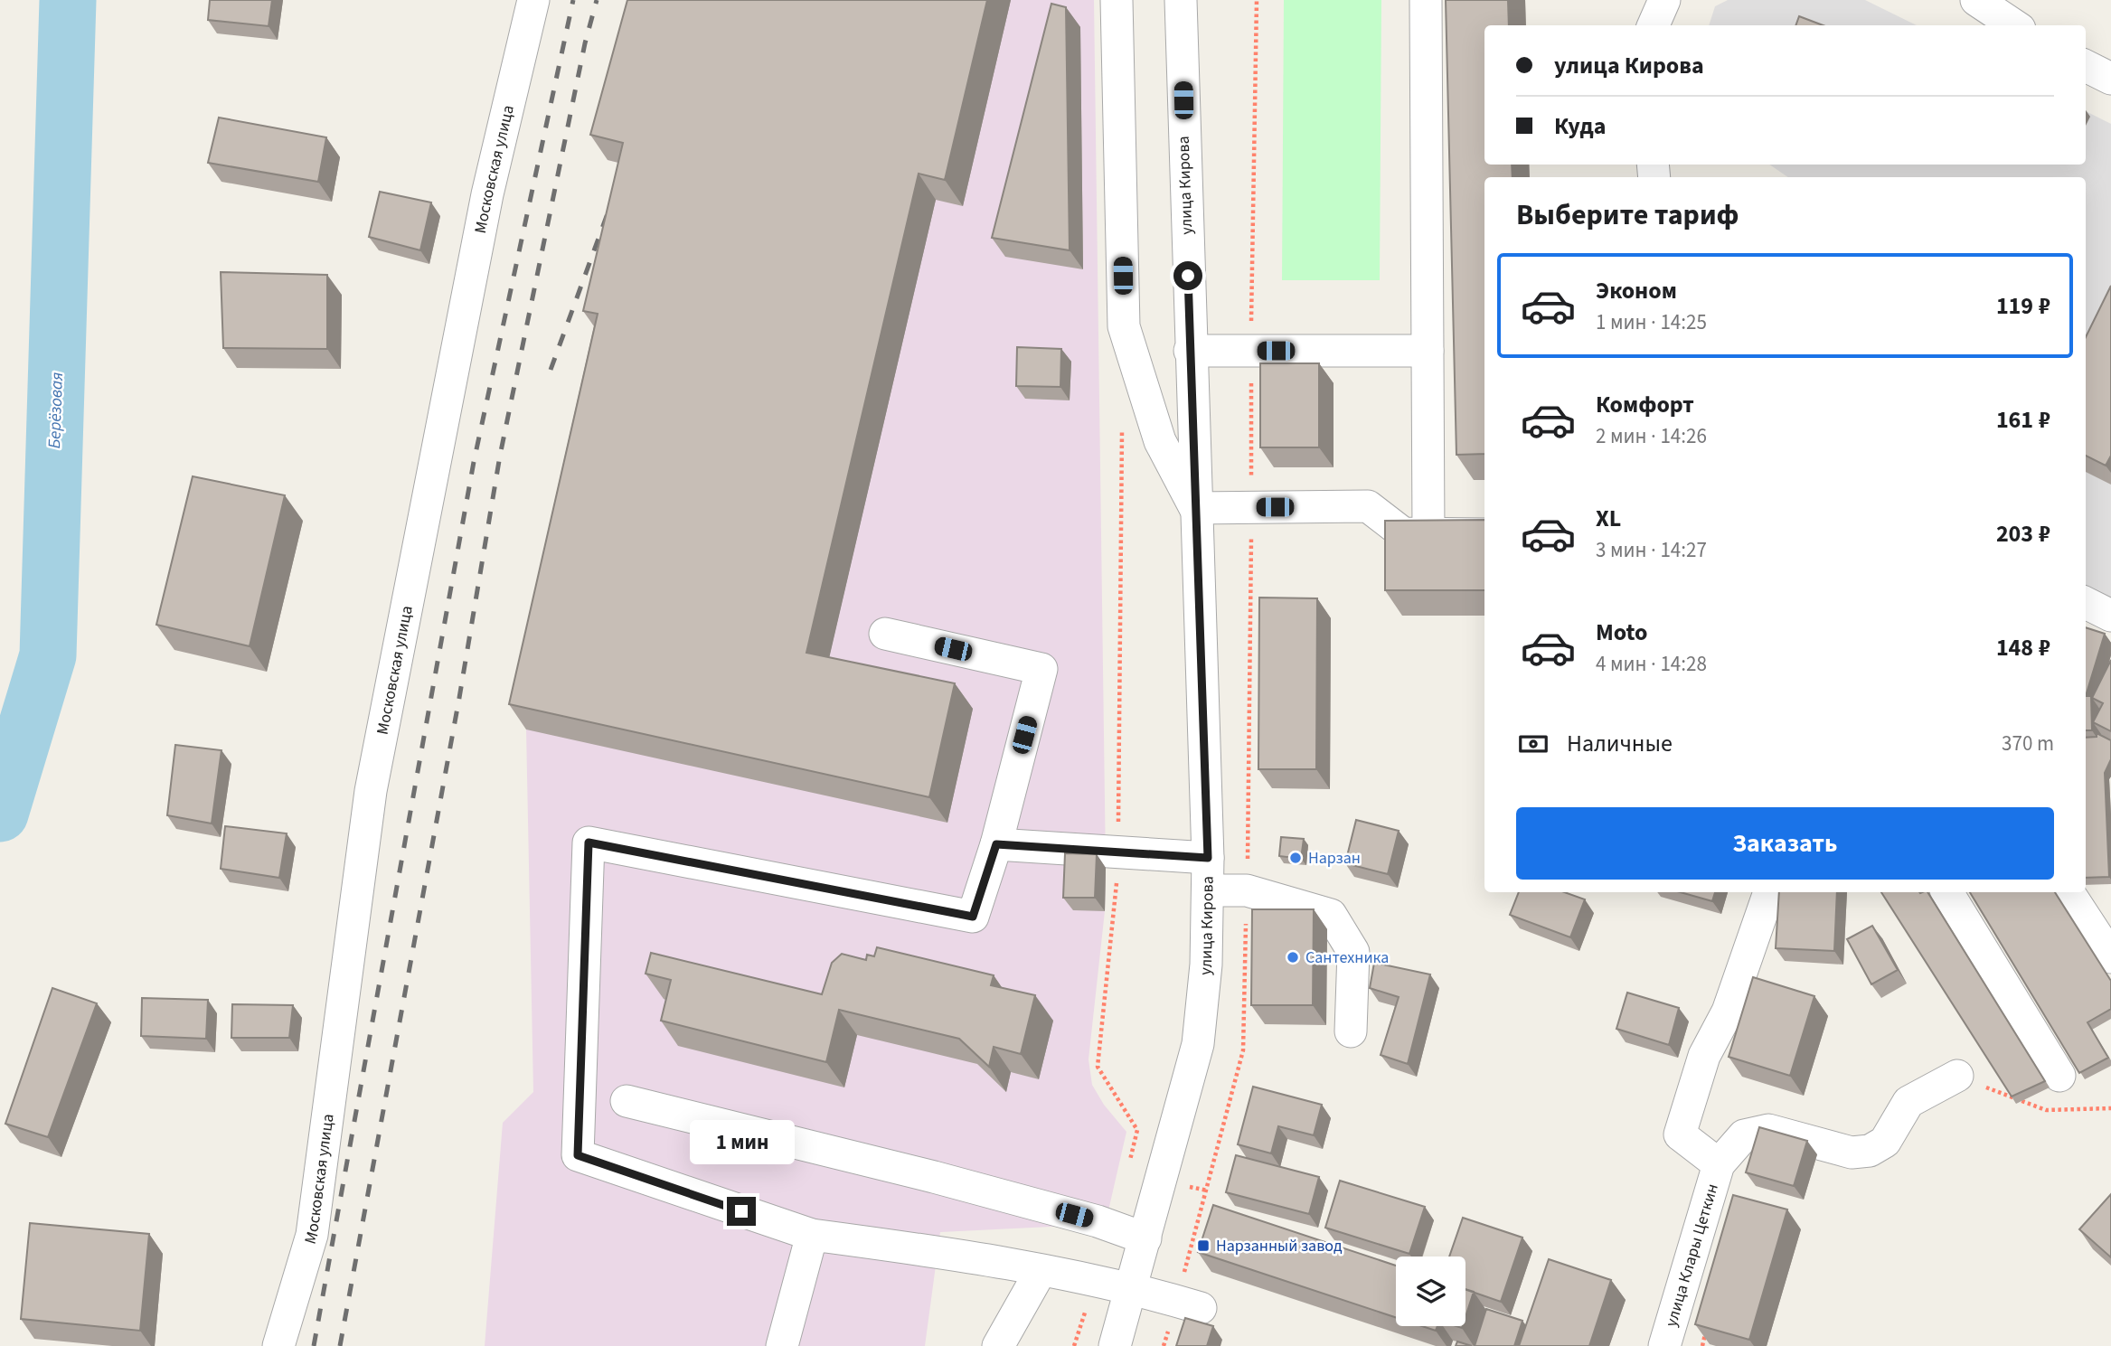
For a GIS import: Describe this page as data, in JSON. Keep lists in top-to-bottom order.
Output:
{
  "streets": {
    "street": ["Московская улица", "улица Кирова", "улица Клары Цеткин"]
  },
  "water": ["Берёзовая"],
  "places": {
    "other": ["Нарзан", "Сантехника"],
    "transit": ["Нарзанный завод"]
  },
  "page": {
    "banner": ["улица Кирова", "Куда"],
    "heading": "Выберите тариф",
    "list": [
      {
        "name": "Эконом",
        "note": "1 мин · 14:25",
        "value": "119 ₽"
      },
      {
        "name": "Комфорт",
        "note": "2 мин · 14:26",
        "value": "161 ₽"
      },
      {
        "name": "XL",
        "note": "3 мин · 14:27",
        "value": "203 ₽"
      },
      {
        "name": "Moto",
        "note": "4 мин · 14:28",
        "value": "148 ₽"
      }
    ],
    "pay": ["Наличные", "370 m"],
    "buttons": "Заказать",
    "bubble": "1 мин"
  }
}
